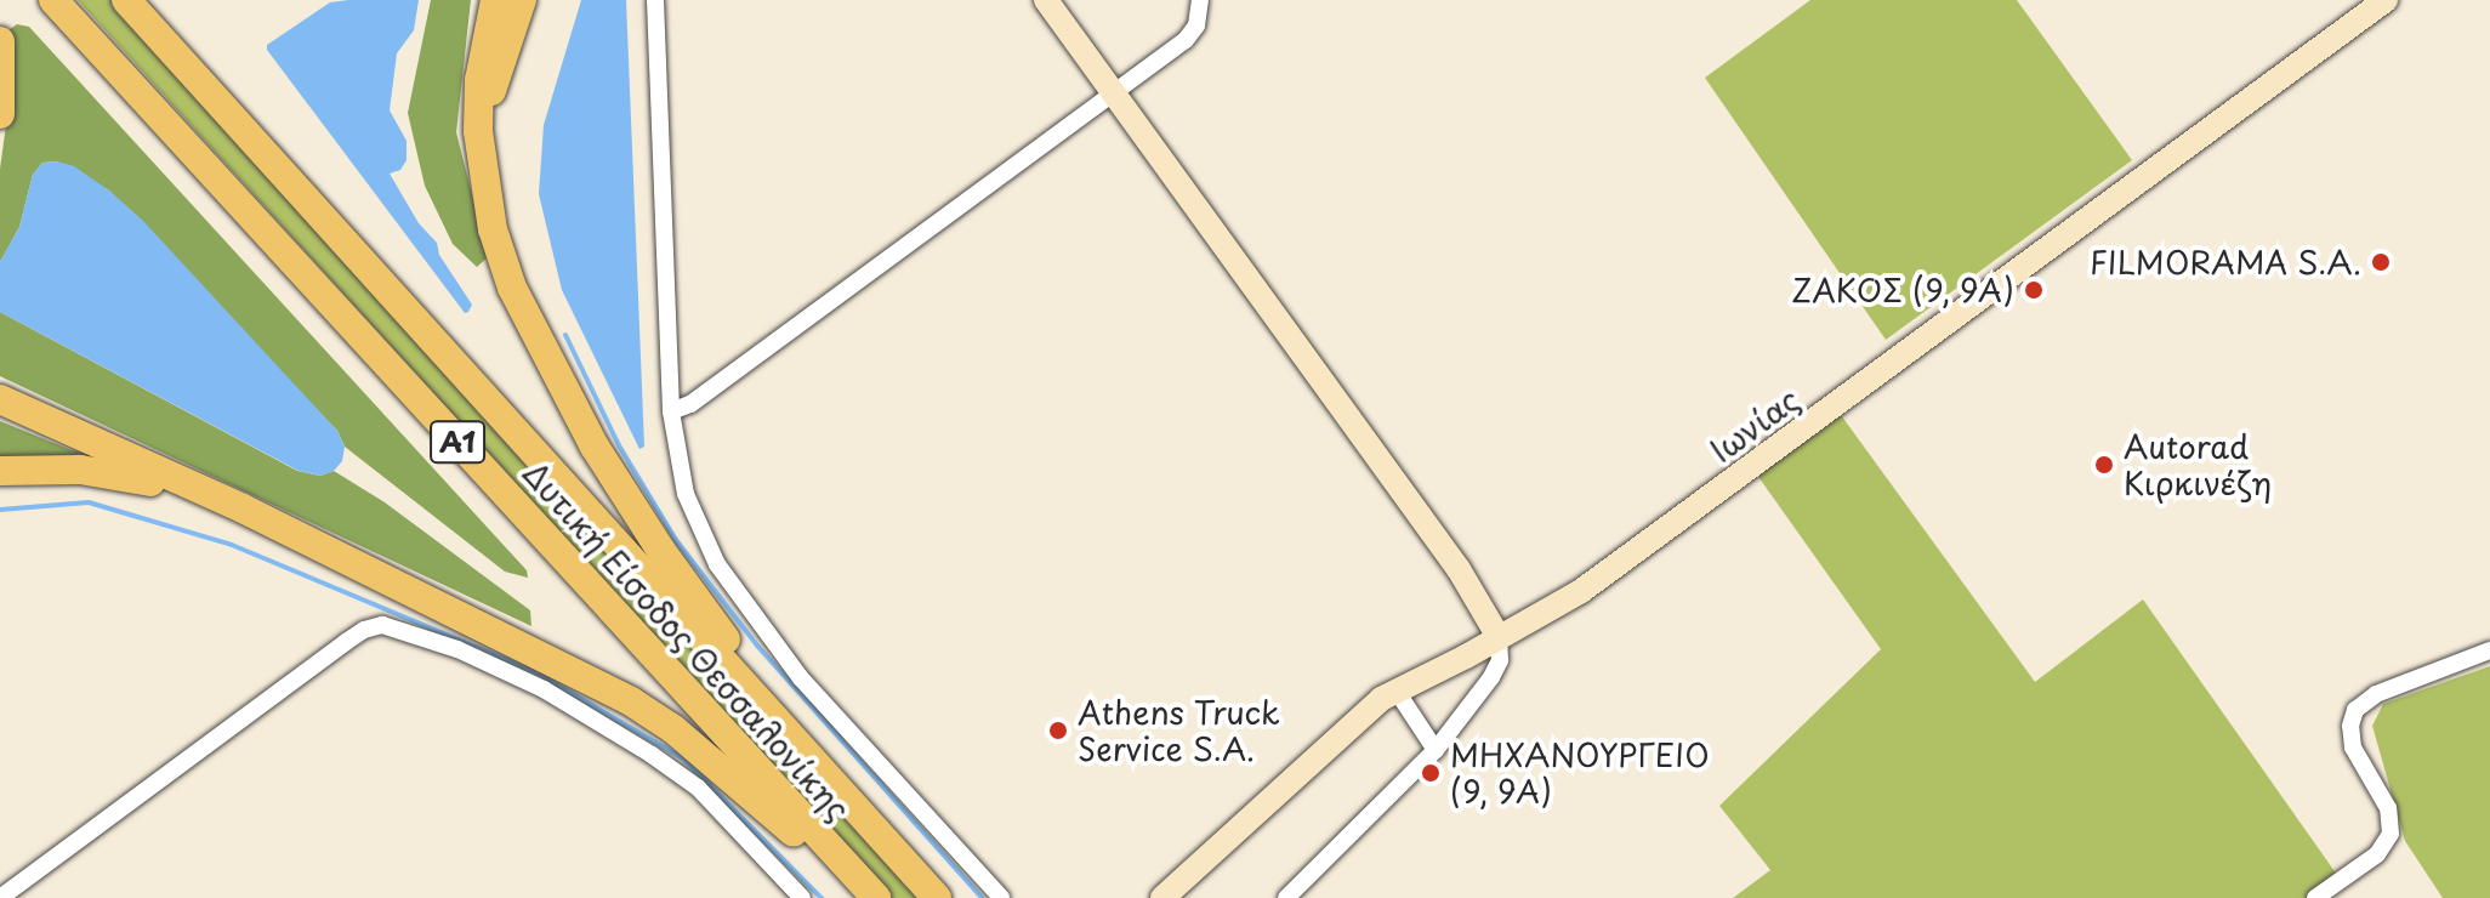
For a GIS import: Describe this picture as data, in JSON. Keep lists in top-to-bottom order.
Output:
{
  "streets": {
    "highway": ["Α1", "Δυτική Είσοδος Θεσσαλονίκης"],
    "street": ["Ιωνίας"]
  },
  "places": [
    "FILMORAMA S.A.",
    "ΖΑΚΟΣ (9, 9Α)",
    "Autorad Κιρκινέζη",
    "Athens Truck Service S.A.",
    "ΜΗΧΑΝΟΥΡΓΕΙΟ (9, 9Α)"
  ]
}
